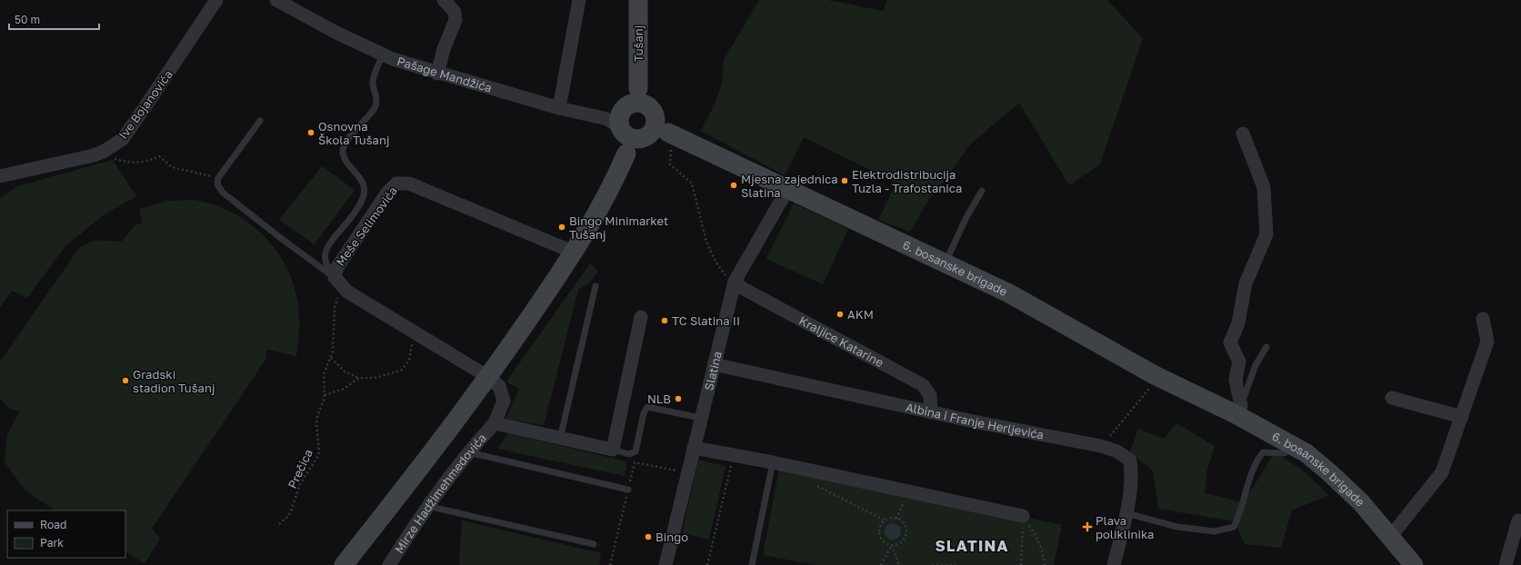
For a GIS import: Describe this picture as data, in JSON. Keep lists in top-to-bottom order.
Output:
{
  "streets": {
    "street": [
      "Tušanj",
      "Pašage Mandžića",
      "Ive Bojanovića",
      "Meše Selimovića",
      "6. bosanske brigade",
      "Kraljice Katarine",
      "Slatina",
      "Albina i Franje Herljevića",
      "Mirze Hadžimehmedovića"
    ],
    "path": ["Prečica"]
  },
  "crossings": [
    ["Tušanj", "Pašage Mandžića"],
    ["Tušanj", "Meše Selimovića"],
    ["Tušanj", "6. bosanske brigade"],
    ["Pašage Mandžića", "6. bosanske brigade"],
    ["Meše Selimovića", "Prečica"],
    ["Meše Selimovića", "Mirze Hadžimehmedovića"],
    ["6. bosanske brigade", "Slatina"],
    ["Kraljice Katarine", "Slatina"],
    ["Kraljice Katarine", "Albina i Franje Herljevića"],
    ["Slatina", "Albina i Franje Herljevića"]
  ],
  "districts": ["SLATINA"],
  "places": {
    "other": [
      "Osnovna Škola Tušanj",
      "Elektrodistribucija Tuzla - Trafostanica",
      "Mjesna zajednica Slatina",
      "Bingo Minimarket Tušanj",
      "AKM",
      "TC Slatina II",
      "Gradski stadion Tušanj",
      "NLB",
      "Bingo"
    ],
    "health": ["Plava poliklinika"]
  },
  "legend": ["Road", "Park"],
  "scale_bar": "50 m"
}
